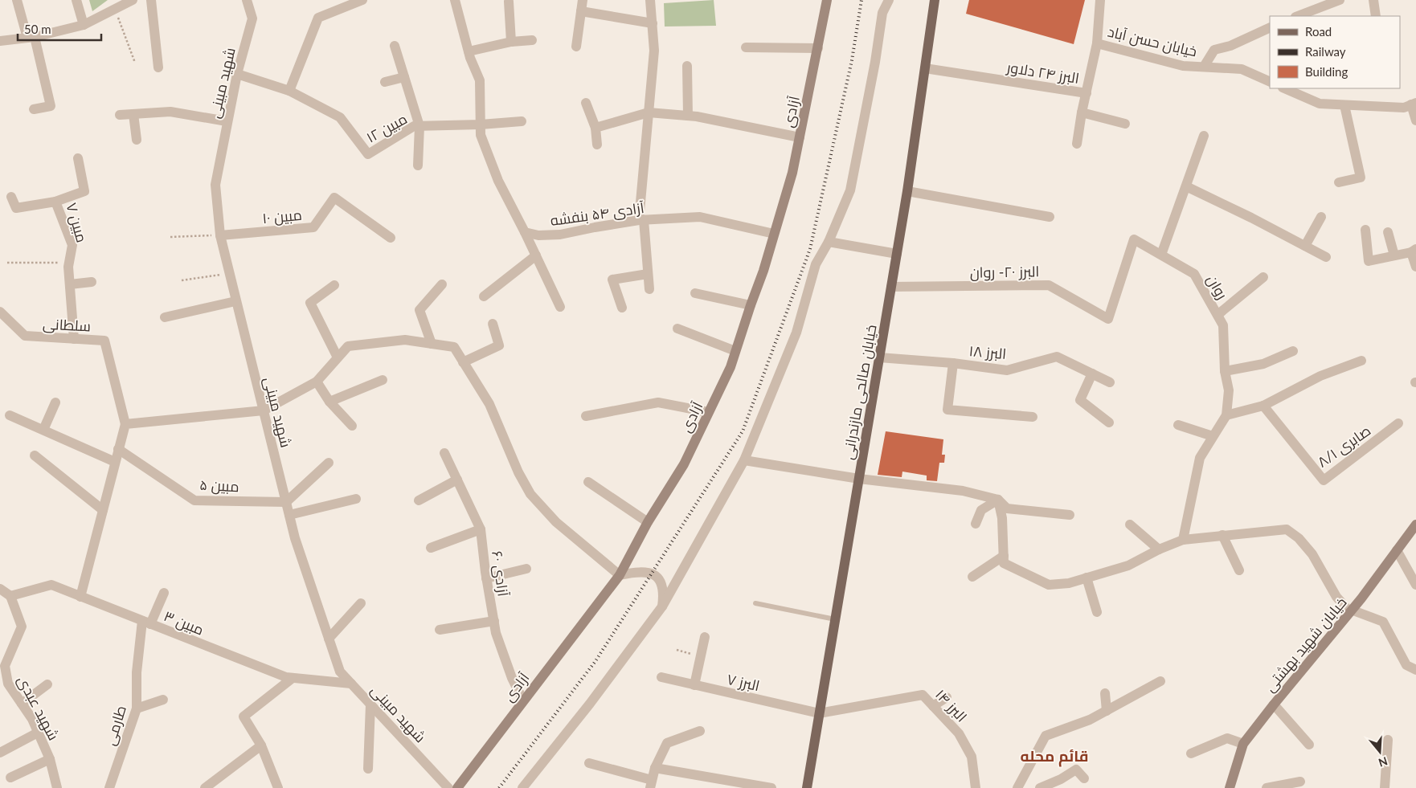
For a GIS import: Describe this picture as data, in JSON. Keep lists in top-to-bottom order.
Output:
{
  "streets": {
    "main road": ["آزادی", "خیابان صالحی مازندرانی", "خیابان شهید بهشتی"],
    "street": [
      "خیابان حسن آباد",
      "البرز ۲۴ دلاور",
      "شهید مبینی",
      "مبین ۱۲",
      "آزادی ۵۴ بنفشه",
      "مبین ۱۰",
      "مبین ۷",
      "البرز ۲۰- روان",
      "روان",
      "سلطانی",
      "البرز ۱۸",
      "صابری ۸/۱",
      "مبین ۵",
      "آزادی ۶۰",
      "مبین ۳",
      "البرز ۷",
      "البرز ۱۴",
      "شهید عبدی",
      "طارمی"
    ]
  },
  "crossings": [
    ["خیابان حسن آباد", "البرز ۲۴ دلاور"],
    ["البرز ۲۴ دلاور", "خیابان صالحی مازندرانی"],
    ["شهید مبینی", "مبین ۱۲"],
    ["شهید مبینی", "مبین ۱۰"],
    ["شهید مبینی", "مبین ۵"],
    ["شهید مبینی", "مبین ۳"],
    ["آزادی", "آزادی ۵۴ بنفشه"],
    ["آزادی", "آزادی ۶۰"],
    ["مبین ۷", "سلطانی"],
    ["البرز ۲۰- روان", "روان"],
    ["البرز ۲۰- روان", "خیابان صالحی مازندرانی"],
    ["البرز ۱۸", "خیابان صالحی مازندرانی"],
    ["خیابان صالحی مازندرانی", "البرز ۷"],
    ["خیابان صالحی مازندرانی", "البرز ۱۴"],
    ["مبین ۳", "شهید عبدی"],
    ["مبین ۳", "طارمی"],
    ["البرز ۷", "البرز ۱۴"]
  ],
  "districts": ["قائم محله"],
  "legend": ["Road", "Railway", "Building"],
  "scale_bar": "50 m",
  "north": "bottom"
}
